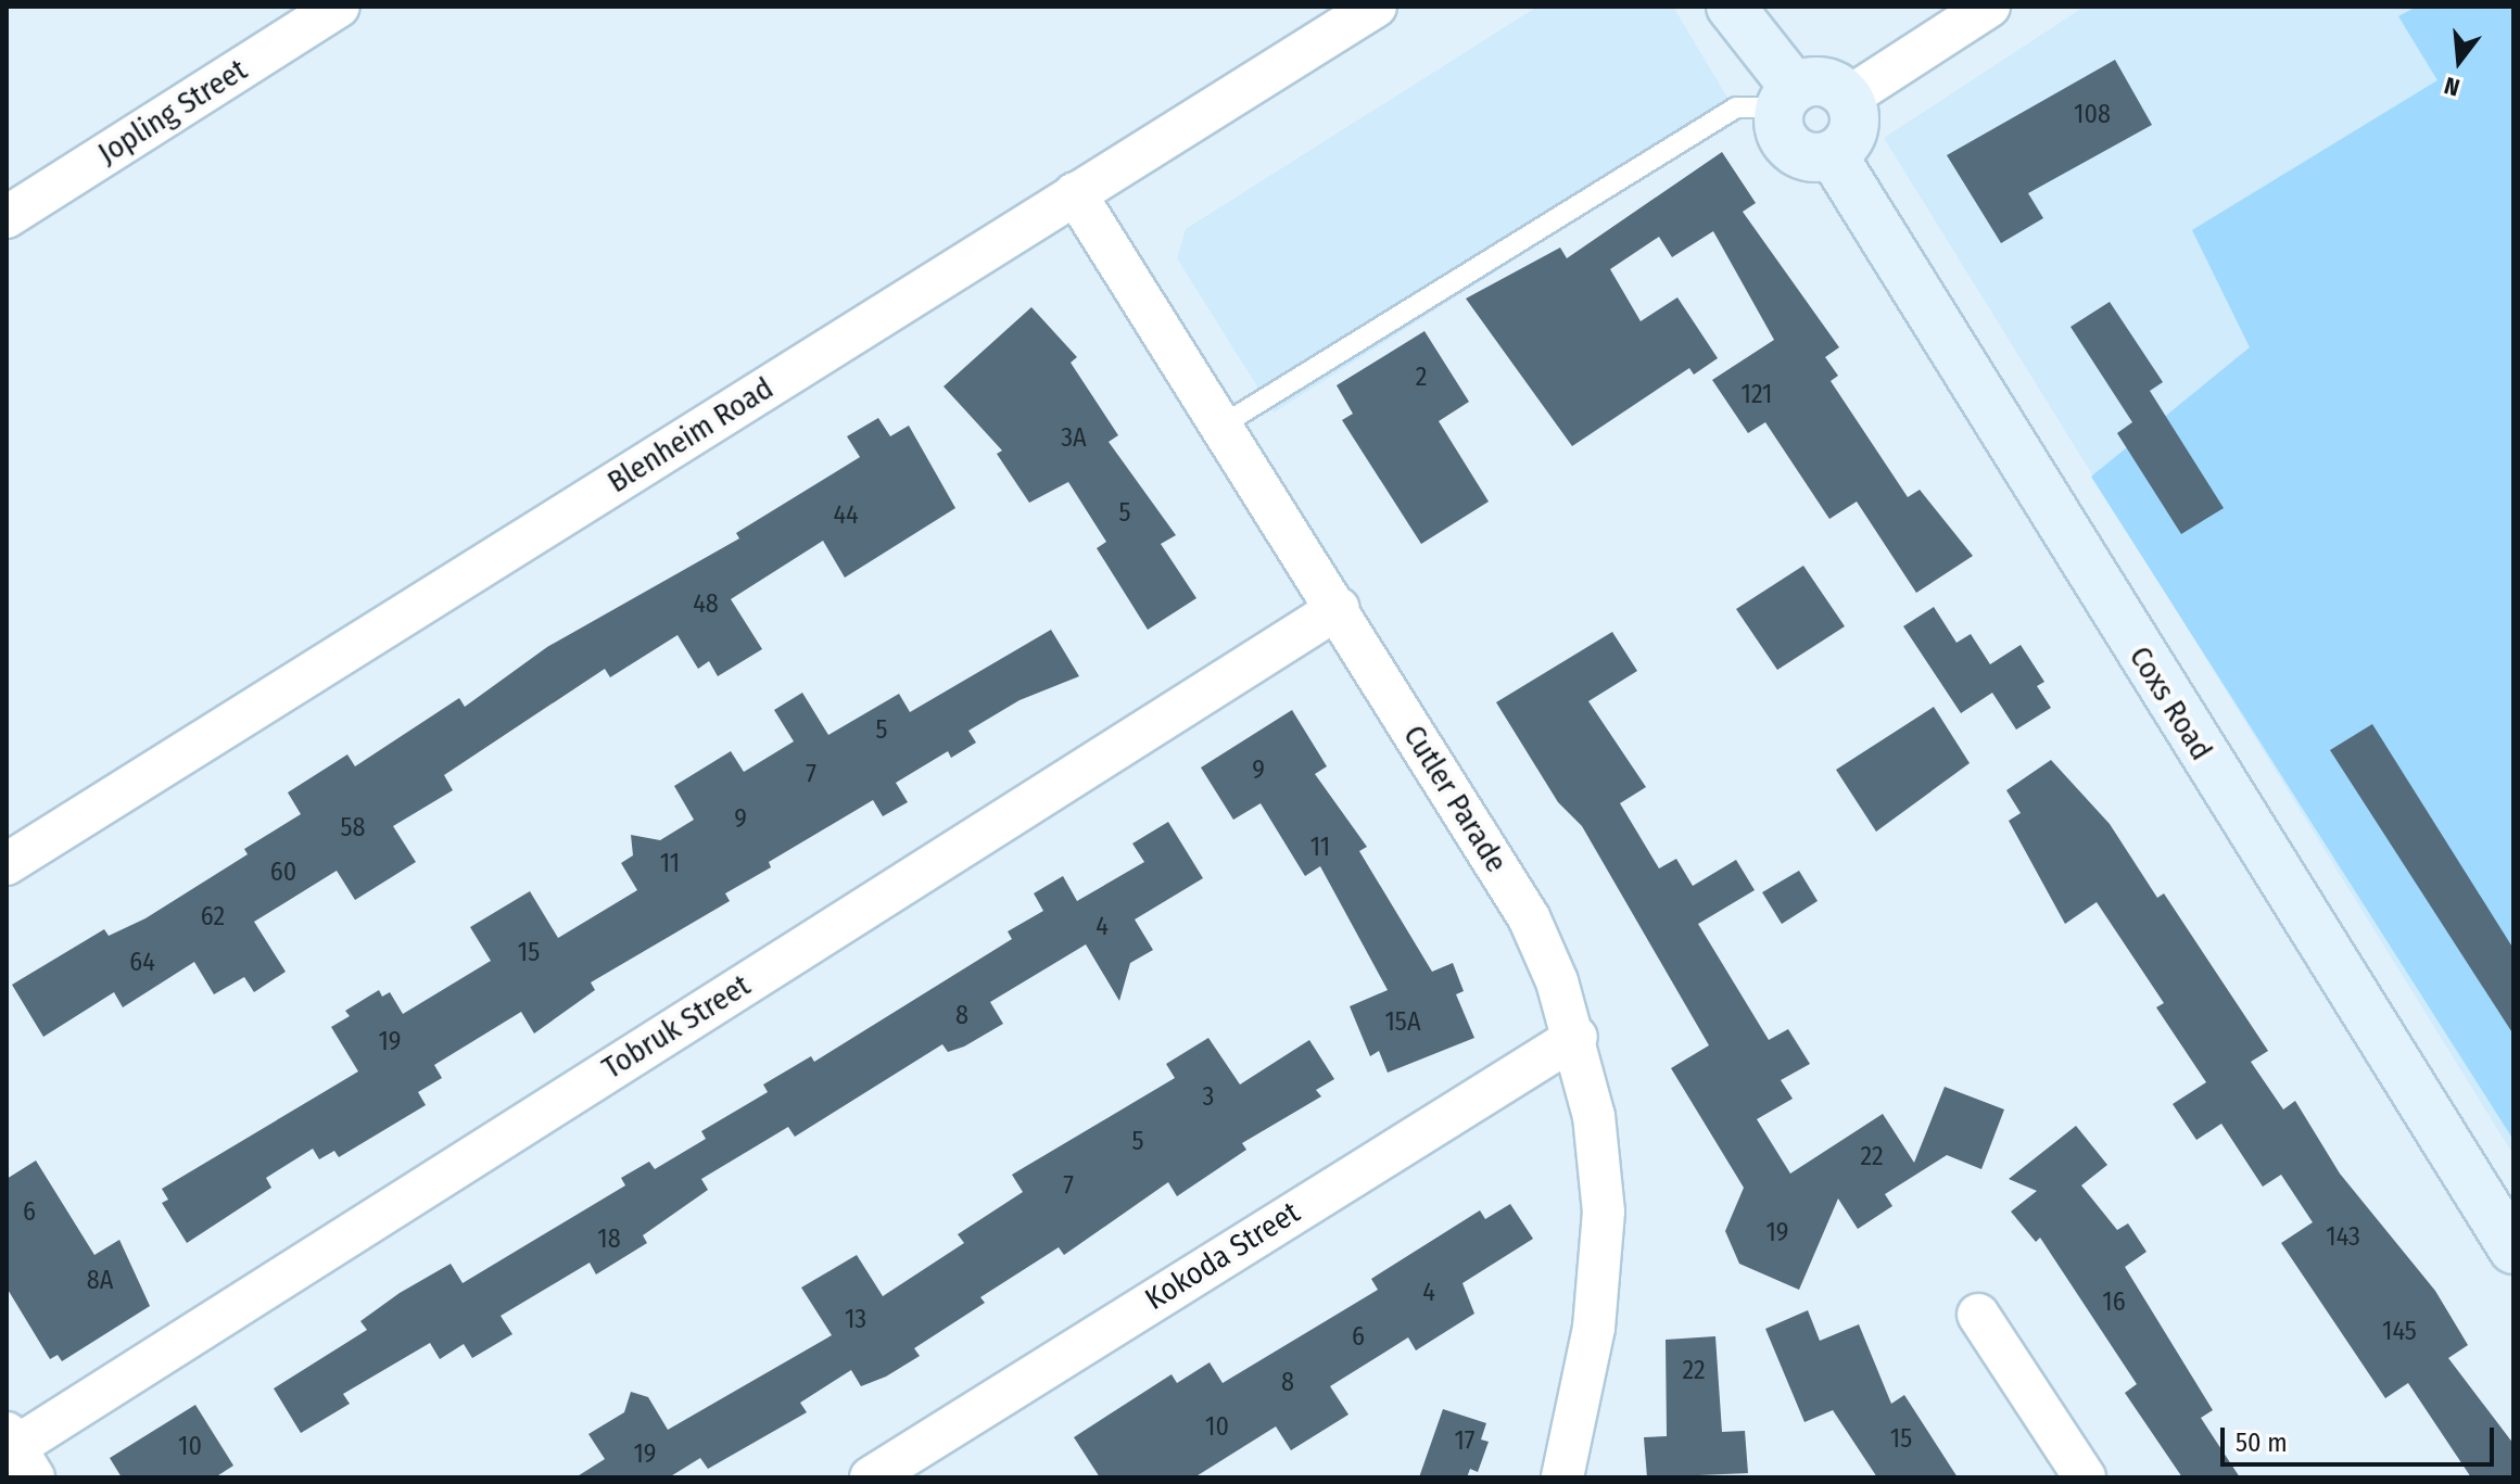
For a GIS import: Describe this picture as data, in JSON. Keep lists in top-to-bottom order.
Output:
{
  "streets": {
    "street": [
      "Jopling Street",
      "Blenheim Road",
      "Coxs Road",
      "Cutler Parade",
      "Tobruk Street",
      "Kokoda Street"
    ]
  },
  "crossings": [
    ["Blenheim Road", "Cutler Parade"],
    ["Cutler Parade", "Tobruk Street"],
    ["Cutler Parade", "Kokoda Street"]
  ],
  "house_numbers": [
    "108",
    "2",
    "121",
    "3A",
    "5",
    "44",
    "48",
    "5",
    "9",
    "7",
    "9",
    "58",
    "11",
    "11",
    "60",
    "62",
    "4",
    "15",
    "64",
    "8",
    "15A",
    "19",
    "3",
    "5",
    "22",
    "7",
    "6",
    "19",
    "143",
    "18",
    "8A",
    "4",
    "16",
    "13",
    "145",
    "6",
    "22",
    "8",
    "10",
    "15",
    "17",
    "10",
    "19"
  ],
  "scale_bar": "50 m",
  "north": "bottom"
}
